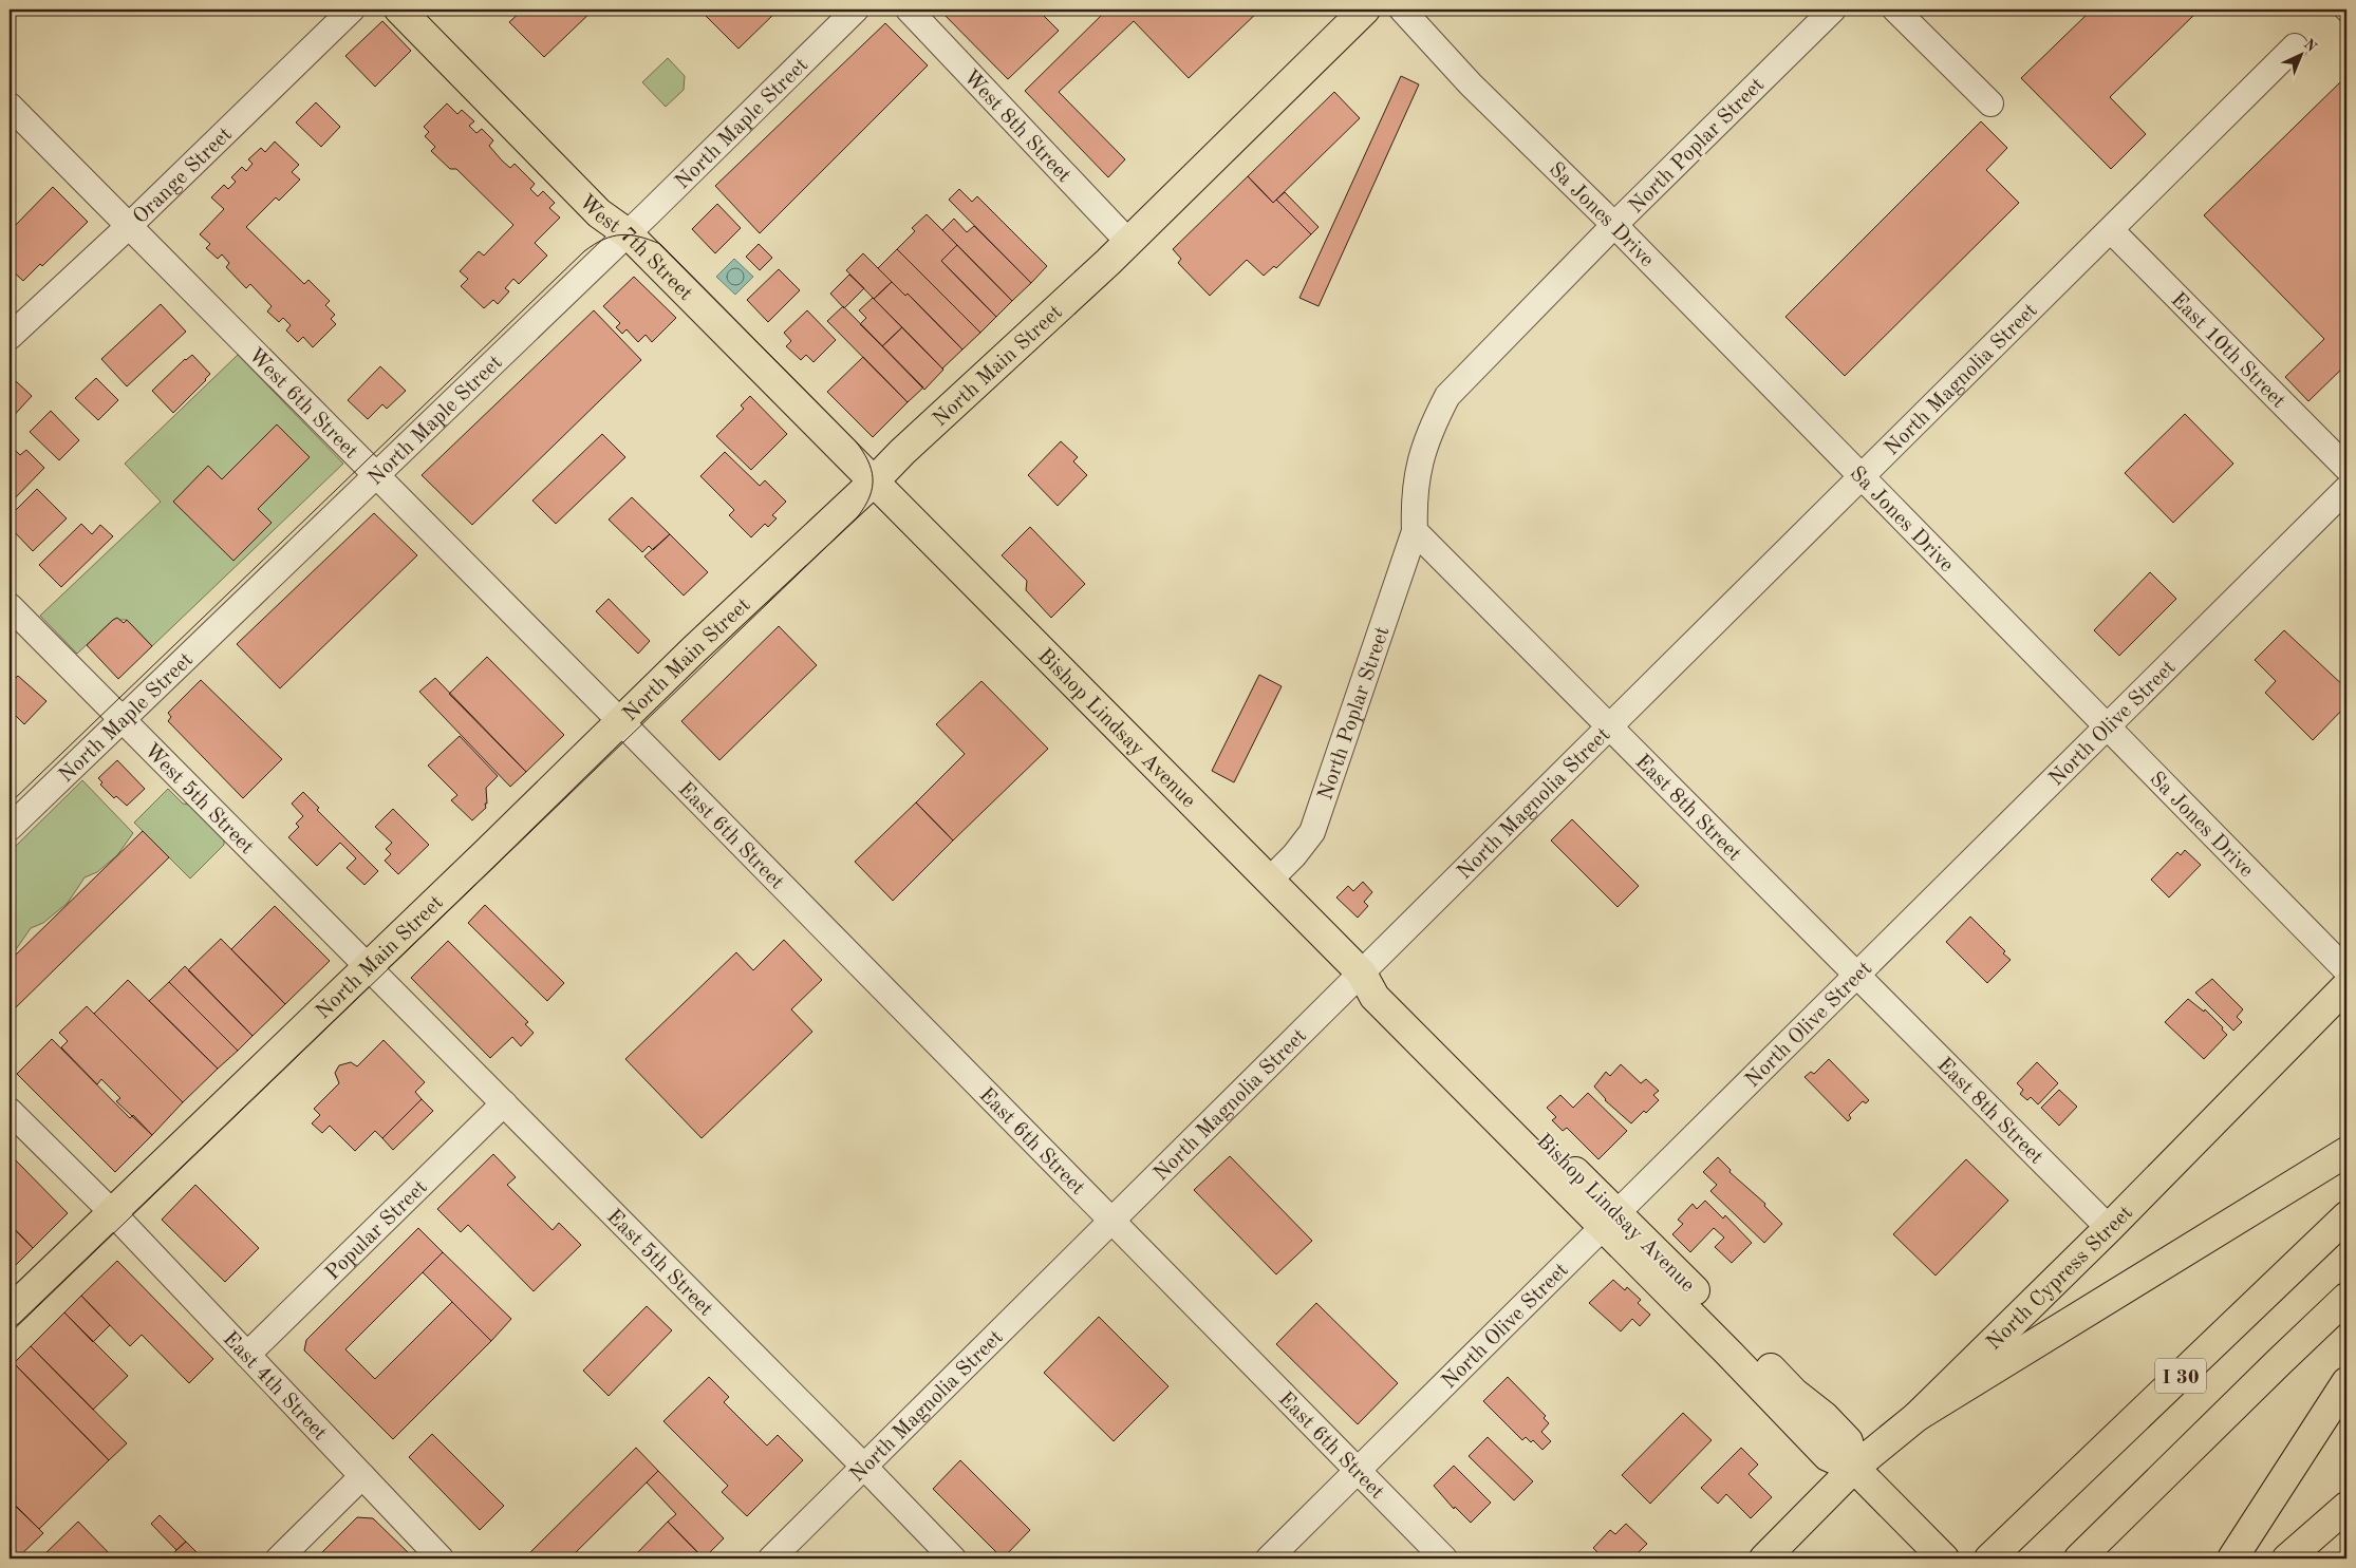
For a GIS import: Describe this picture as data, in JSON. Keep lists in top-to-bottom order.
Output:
{
  "streets": {
    "main road": [
      "West 7th Street",
      "North Main Street",
      "Bishop Lindsay Avenue",
      "North Cypress Street",
      "I 30"
    ],
    "street": [
      "North Maple Street",
      "West 8th Street",
      "North Poplar Street",
      "Orange Street",
      "Sa Jones Drive",
      "East 10th Street",
      "North Magnolia Street",
      "West 6th Street",
      "North Olive Street",
      "West 5th Street",
      "East 8th Street",
      "East 6th Street",
      "Popular Street",
      "East 5th Street",
      "East 4th Street"
    ]
  },
  "crossings": [
    ["North Maple Street", "West 7th Street"],
    ["North Maple Street", "West 6th Street"],
    ["North Maple Street", "West 5th Street"],
    ["West 8th Street", "North Main Street"],
    ["North Poplar Street", "Sa Jones Drive"],
    ["North Poplar Street", "Bishop Lindsay Avenue"],
    ["North Poplar Street", "East 8th Street"],
    ["Orange Street", "West 6th Street"],
    ["Sa Jones Drive", "North Magnolia Street"],
    ["Sa Jones Drive", "North Olive Street"],
    ["West 7th Street", "North Main Street"],
    ["West 7th Street", "Bishop Lindsay Avenue"],
    ["East 10th Street", "North Magnolia Street"],
    ["North Main Street", "West 6th Street"],
    ["North Main Street", "Bishop Lindsay Avenue"],
    ["North Main Street", "West 5th Street"],
    ["North Main Street", "East 6th Street"],
    ["North Main Street", "East 5th Street"],
    ["North Main Street", "East 4th Street"],
    ["North Magnolia Street", "Bishop Lindsay Avenue"],
    ["North Magnolia Street", "East 8th Street"],
    ["North Magnolia Street", "East 6th Street"],
    ["North Magnolia Street", "East 5th Street"],
    ["West 6th Street", "East 6th Street"],
    ["North Olive Street", "Bishop Lindsay Avenue"],
    ["North Olive Street", "East 8th Street"],
    ["North Olive Street", "East 6th Street"],
    ["Bishop Lindsay Avenue", "North Cypress Street"],
    ["West 5th Street", "East 5th Street"],
    ["East 8th Street", "North Cypress Street"],
    ["Popular Street", "East 5th Street"],
    ["Popular Street", "East 4th Street"]
  ],
  "north": "top right"
}
